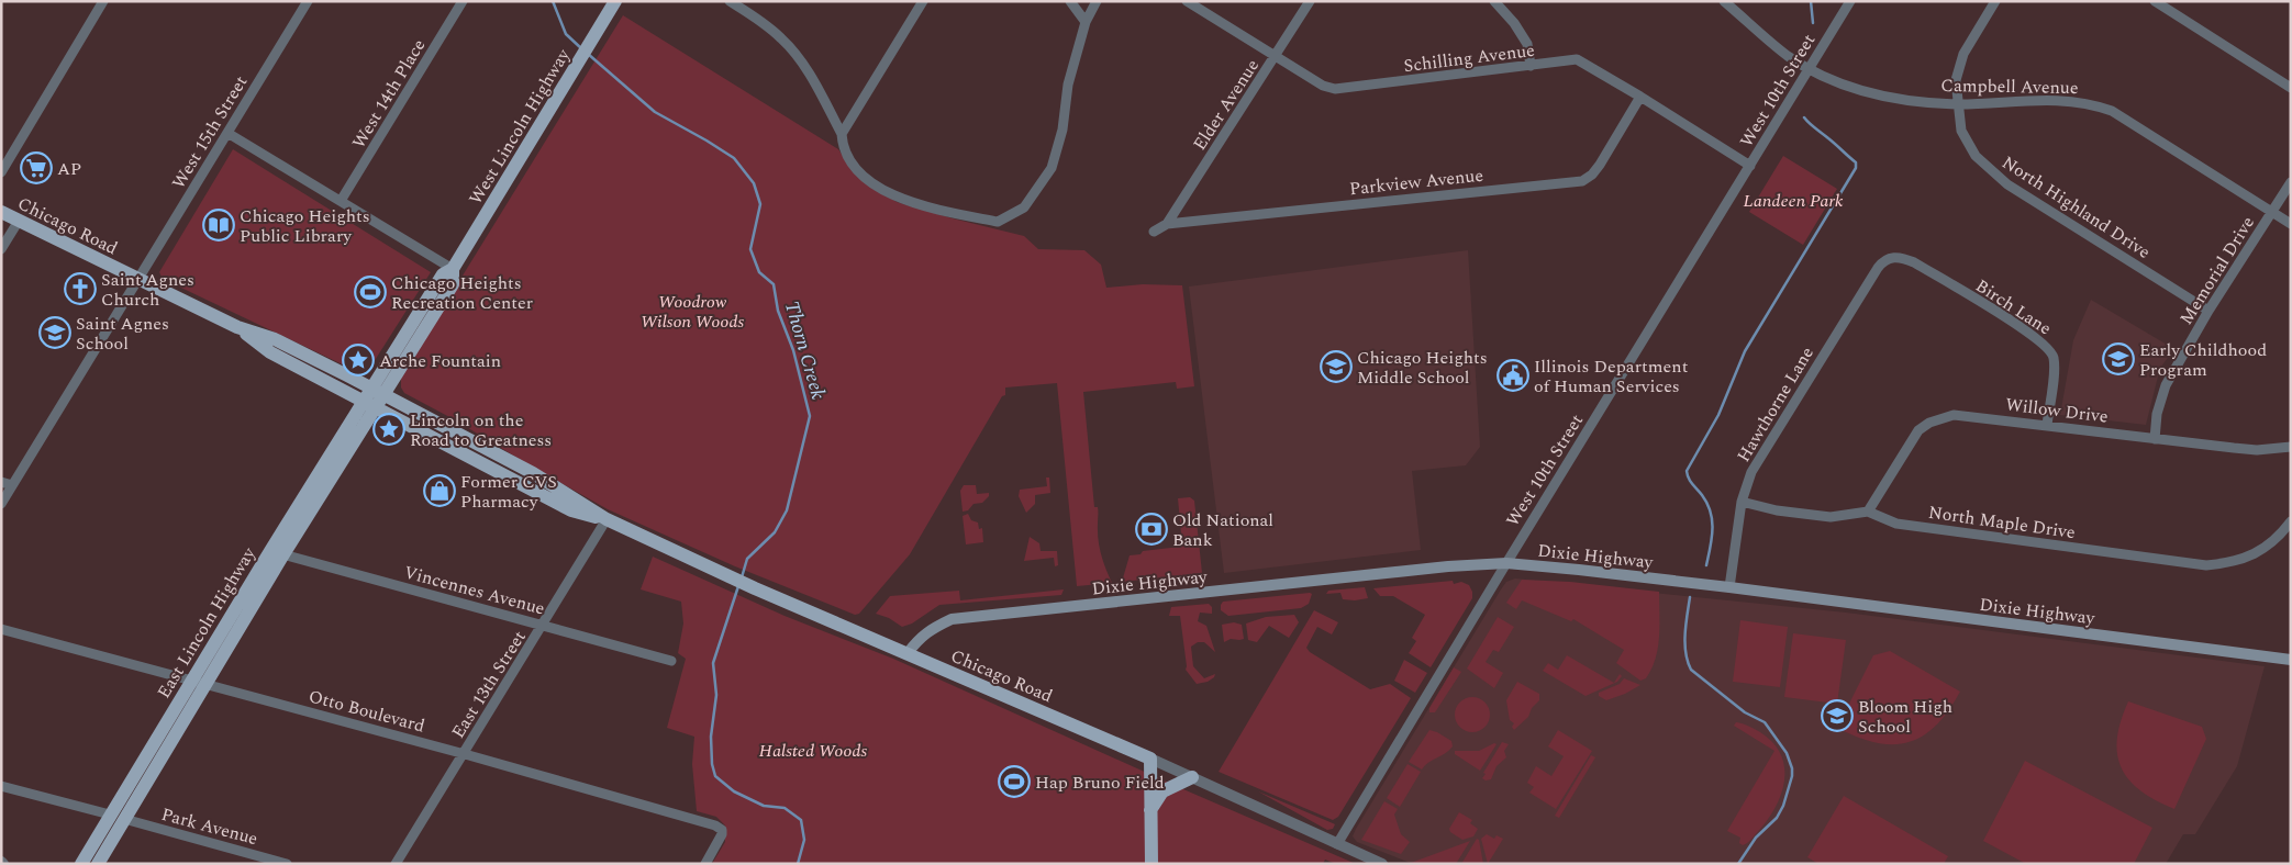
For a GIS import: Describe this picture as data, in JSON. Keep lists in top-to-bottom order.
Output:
{
  "streets": {
    "main road": [
      "West Lincoln Highway",
      "Chicago Road",
      "Dixie Highway",
      "East Lincoln Highway"
    ],
    "street": [
      "Schilling Avenue",
      "Campbell Avenue",
      "West 10th Street",
      "West 14th Place",
      "Elder Avenue",
      "West 15th Street",
      "Parkview Avenue",
      "North Highland Drive",
      "Memorial Drive",
      "Birch Lane",
      "Hawthorne Lane",
      "Willow Drive",
      "North Maple Drive",
      "Vincennes Avenue",
      "East 13th Street",
      "Otto Boulevard",
      "Park Avenue"
    ]
  },
  "crossings": [
    ["Schilling Avenue", "West 10th Street"],
    ["Schilling Avenue", "Elder Avenue"],
    ["Schilling Avenue", "Parkview Avenue"],
    ["Campbell Avenue", "West 10th Street"],
    ["Campbell Avenue", "North Highland Drive"],
    ["Campbell Avenue", "Memorial Drive"],
    ["West 10th Street", "Chicago Road"],
    ["West 10th Street", "Dixie Highway"],
    ["Elder Avenue", "Parkview Avenue"],
    ["West Lincoln Highway", "Chicago Road"],
    ["West Lincoln Highway", "East Lincoln Highway"],
    ["West 15th Street", "Chicago Road"],
    ["North Highland Drive", "Memorial Drive"],
    ["Chicago Road", "Dixie Highway"],
    ["Chicago Road", "East Lincoln Highway"],
    ["Chicago Road", "East 13th Street"],
    ["Memorial Drive", "Willow Drive"],
    ["Birch Lane", "Hawthorne Lane"],
    ["Birch Lane", "Willow Drive"],
    ["Hawthorne Lane", "Dixie Highway"],
    ["Willow Drive", "North Maple Drive"],
    ["Vincennes Avenue", "East Lincoln Highway"],
    ["Vincennes Avenue", "East 13th Street"],
    ["East Lincoln Highway", "Otto Boulevard"],
    ["East Lincoln Highway", "Park Avenue"],
    ["East 13th Street", "Otto Boulevard"]
  ],
  "water": ["Thorn Creek"],
  "parks": ["Landeen Park", "Woodrow Wilson Woods", "Halsted Woods"],
  "places": {
    "supermarket": ["AP"],
    "library": ["Chicago Heights Public Library"],
    "church": ["Saint Agnes Church"],
    "sports": ["Chicago Heights Recreation Center", "Hap Bruno Field"],
    "school or university": [
      "Saint Agnes School",
      "Early Childhood Program",
      "Chicago Heights Middle School",
      "Bloom High School"
    ],
    "place": ["Arche Fountain", "Lincoln on the Road to Greatness"],
    "public building": ["Illinois Department of Human Services"],
    "shop": ["Former CVS Pharmacy"],
    "bank": ["Old National Bank"]
  }
}
